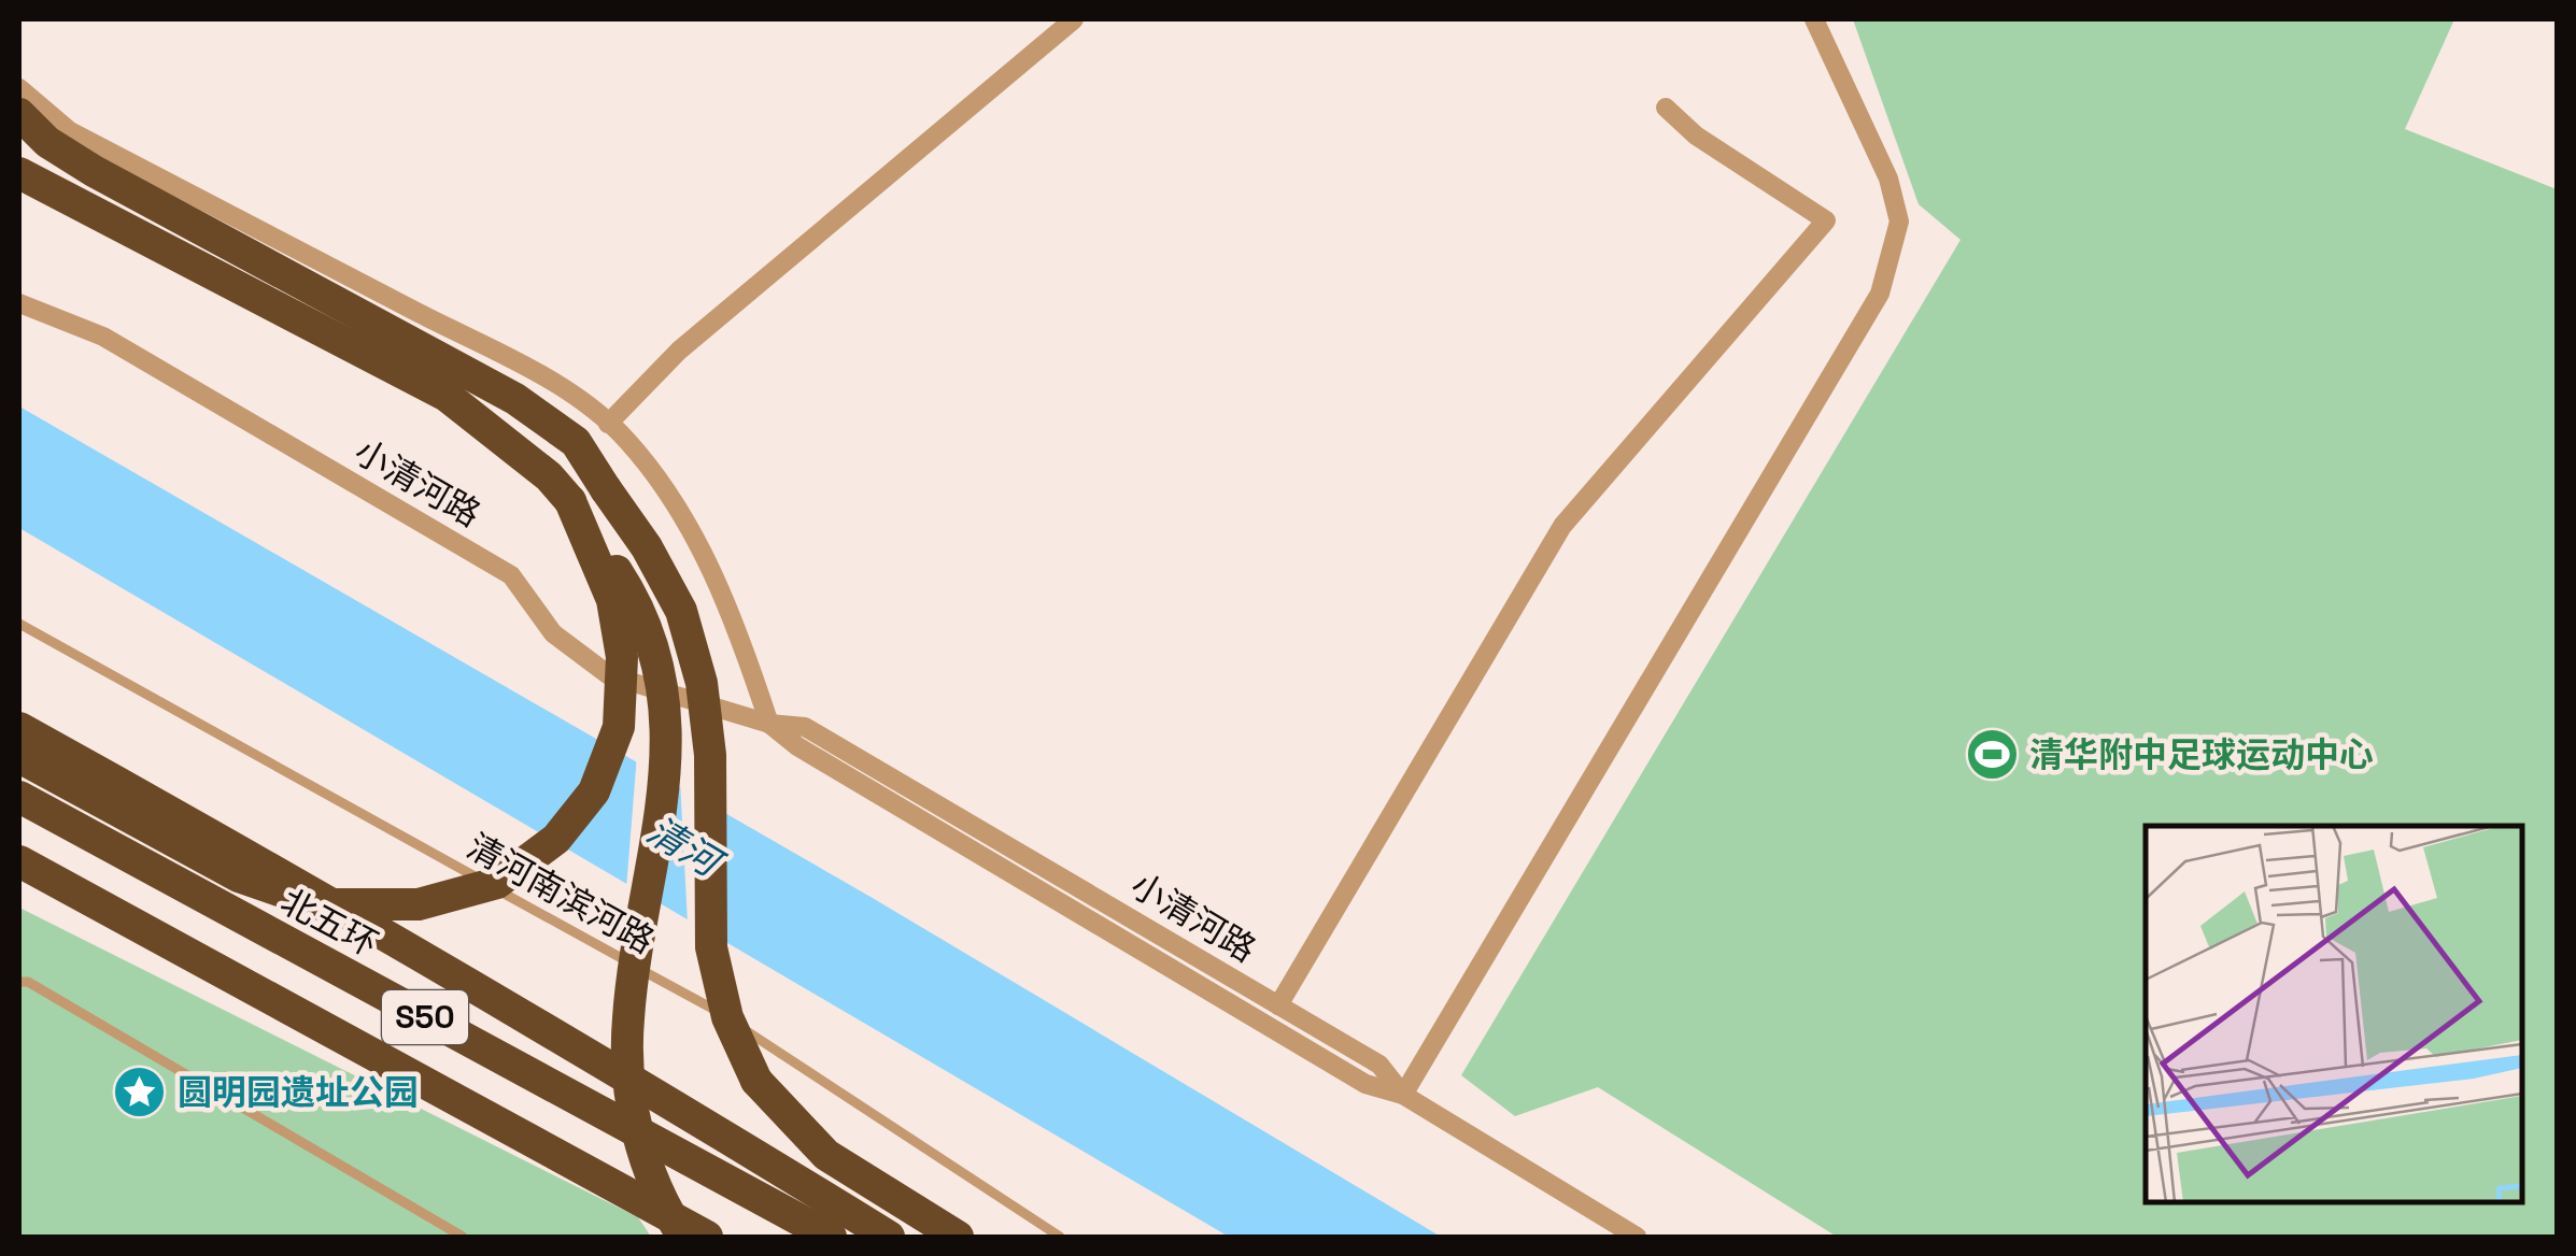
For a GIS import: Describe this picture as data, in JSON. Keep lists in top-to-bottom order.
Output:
{
  "streets": {
    "highway": ["北五环", "S50"],
    "street": ["小清河路"],
    "lane": ["清河南滨河路"]
  },
  "water": ["清河"],
  "places": {
    "sports": ["清华附中足球运动中心"],
    "place": ["圆明园遗址公园"]
  }
}
